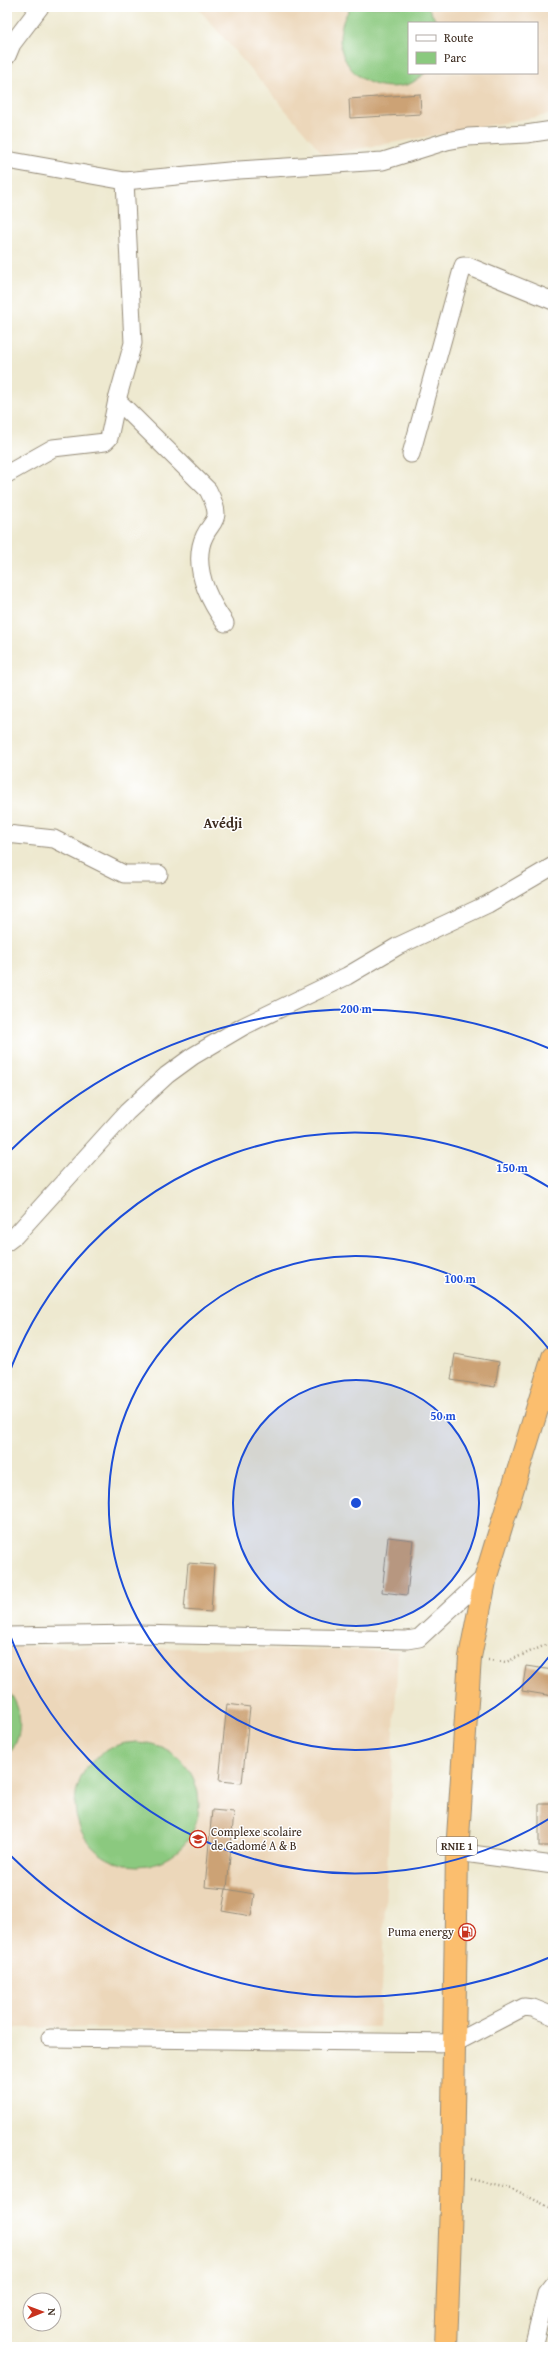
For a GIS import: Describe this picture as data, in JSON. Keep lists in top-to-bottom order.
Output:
{
  "streets": {
    "highway": ["RNIE 1"]
  },
  "districts": ["Avédji"],
  "places": {
    "school or university": ["Complexe scolaire de Gadomé A & B"],
    "fuel station": ["Puma energy"]
  },
  "legend": ["Route", "Parc"],
  "north": "right",
  "rings": [
    "200 m",
    "150 m",
    "100 m",
    "50 m"
  ]
}
